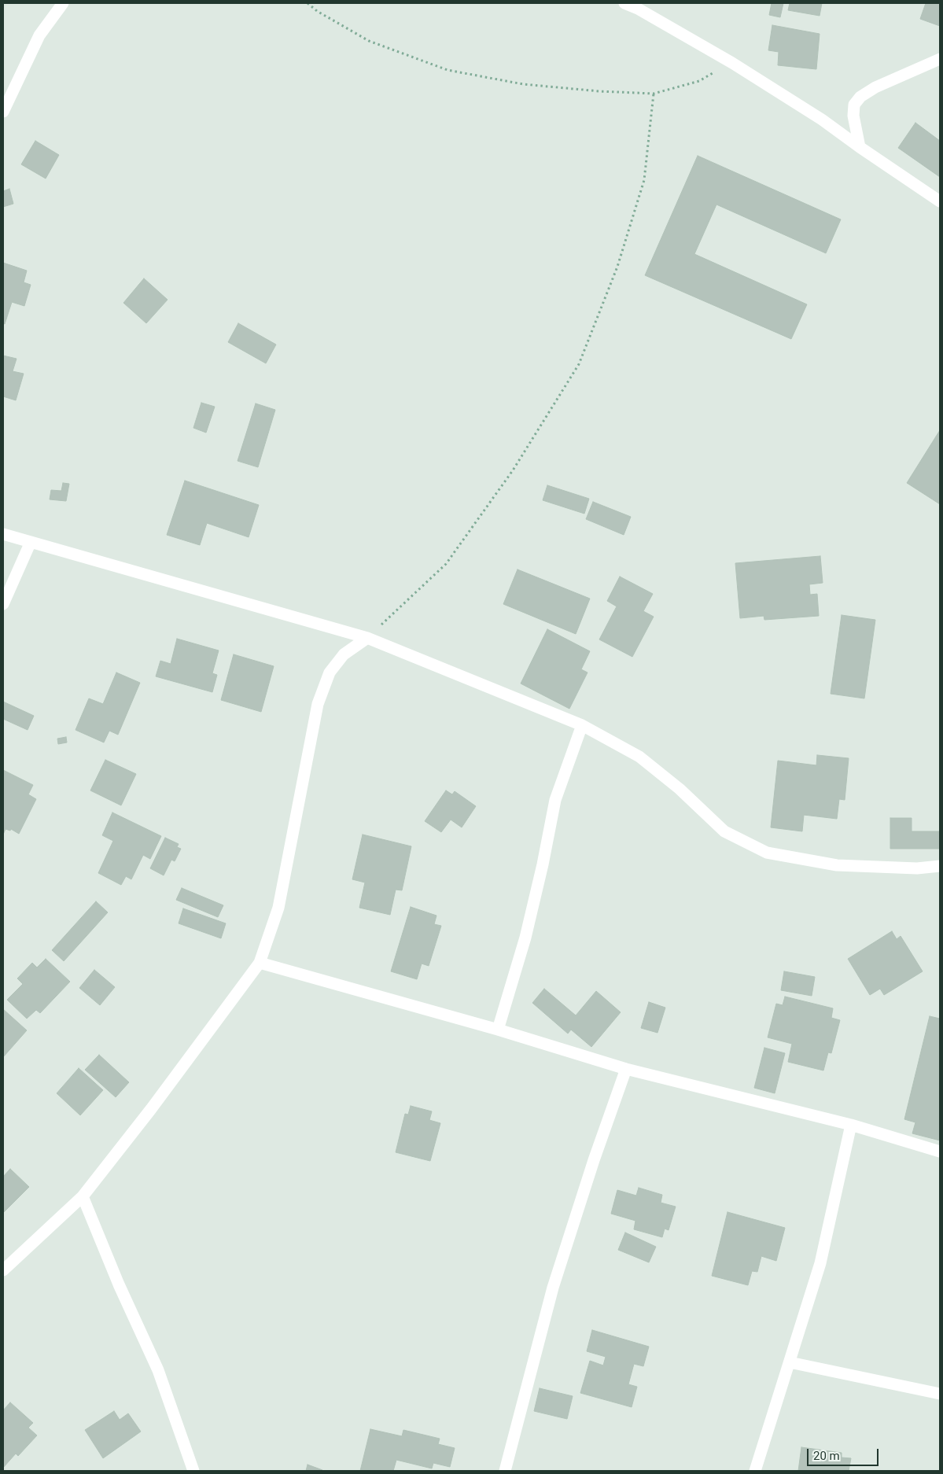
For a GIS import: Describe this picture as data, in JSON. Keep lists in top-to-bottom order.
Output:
{
  "scale_bar": "20 m"
}
